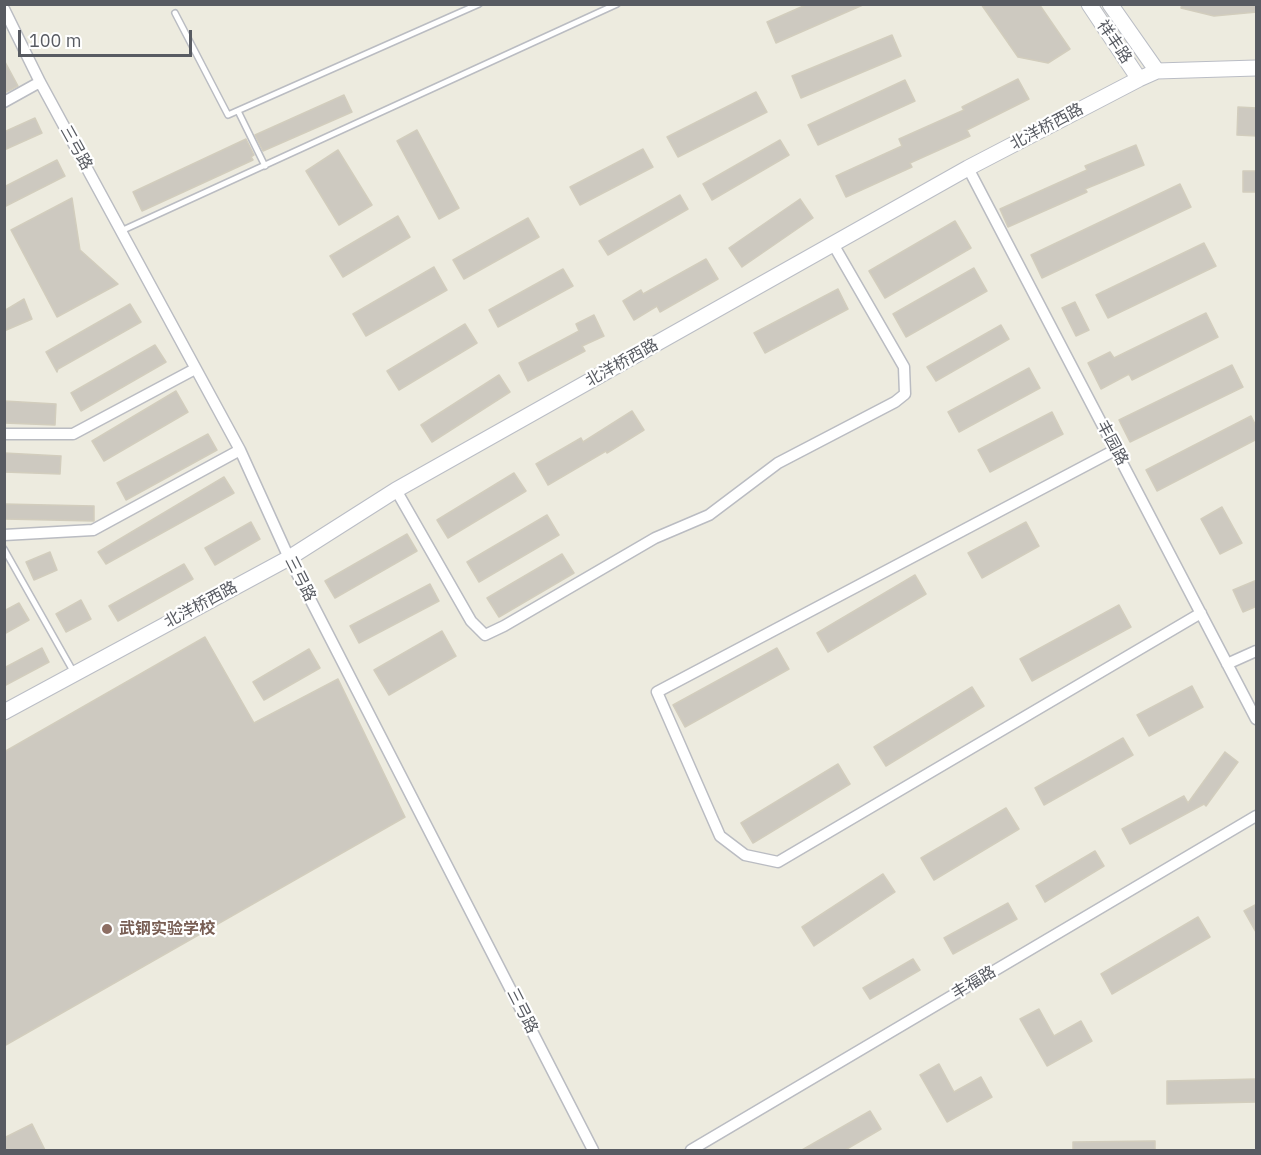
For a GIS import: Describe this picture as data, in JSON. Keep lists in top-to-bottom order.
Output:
{
  "streets": {
    "main road": ["祥丰路", "北洋桥西路"],
    "street": ["三弓路", "丰园路", "丰福路"]
  },
  "crossings": [
    ["祥丰路", "北洋桥西路"],
    ["北洋桥西路", "三弓路"],
    ["北洋桥西路", "丰园路"]
  ],
  "places": ["武钢实验学校"],
  "scale_bar": "100 m"
}
